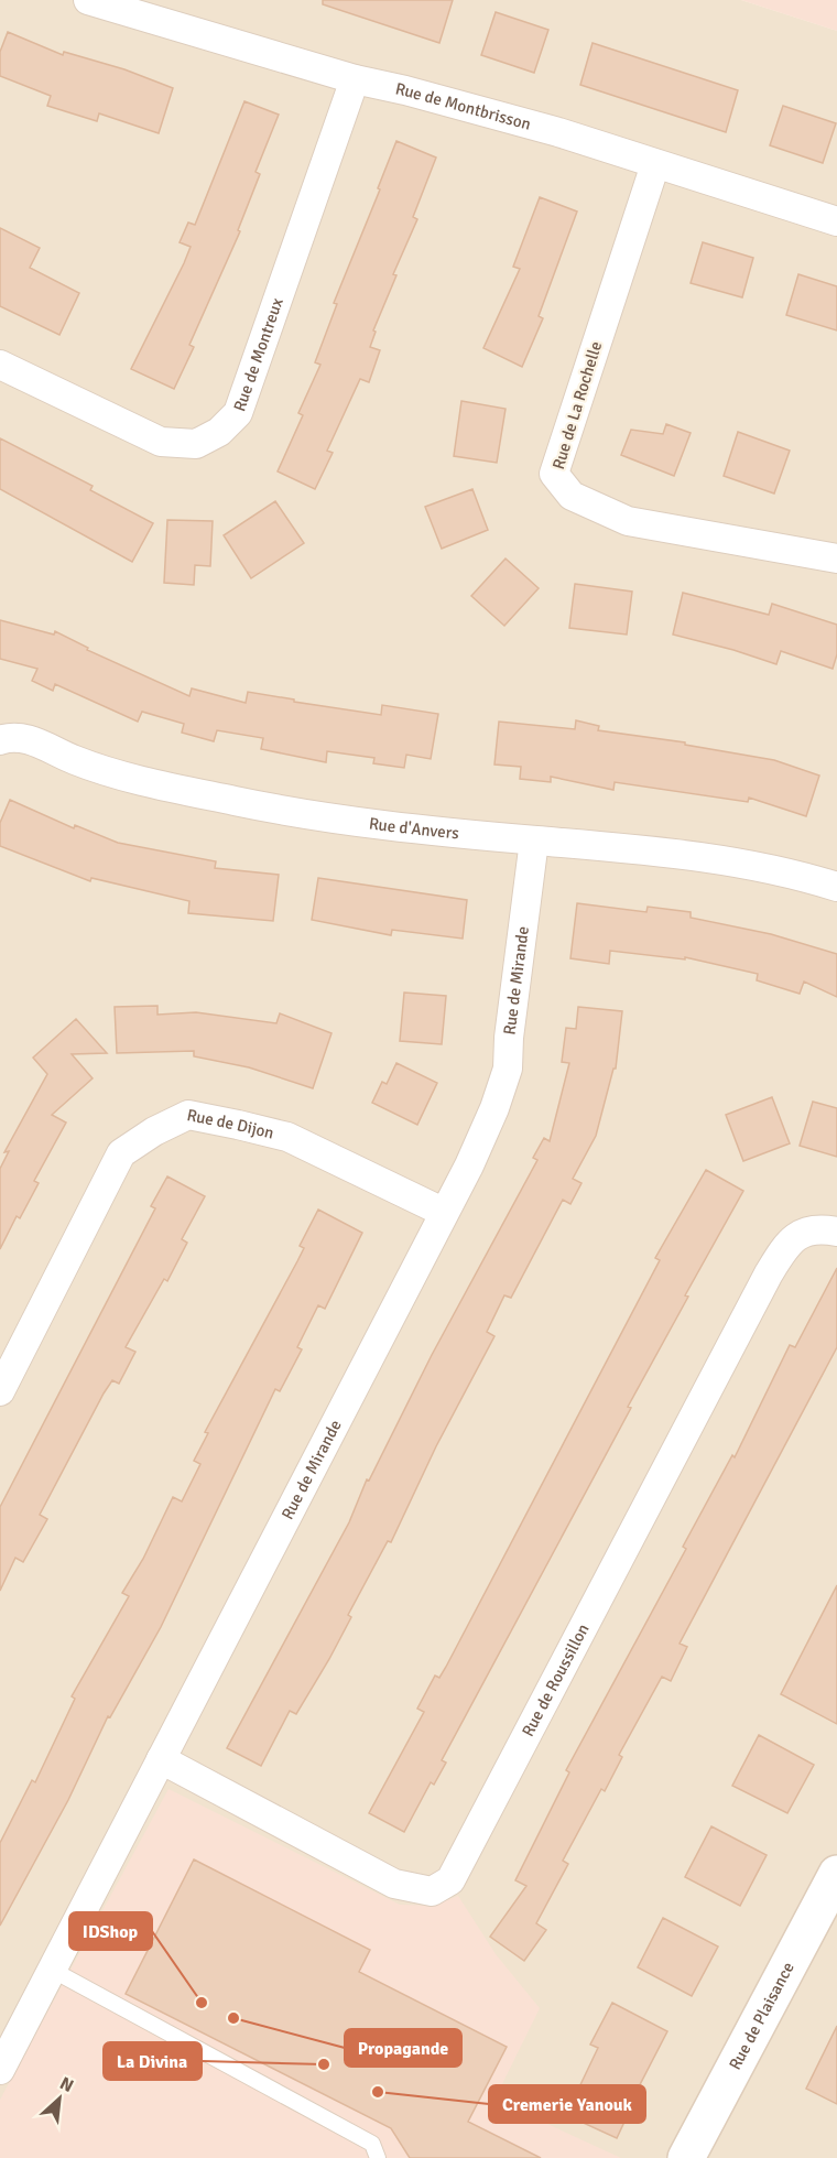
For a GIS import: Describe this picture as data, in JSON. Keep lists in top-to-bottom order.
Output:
{
  "streets": {
    "street": [
      "Rue de Montbrisson",
      "Rue de Montreux",
      "Rue de La Rochelle",
      "Rue d'Anvers",
      "Rue de Mirande",
      "Rue de Dijon",
      "Rue de Roussillon",
      "Rue de Plaisance"
    ]
  },
  "crossings": [
    ["Rue de Montbrisson", "Rue de Montreux"],
    ["Rue de Montbrisson", "Rue de La Rochelle"],
    ["Rue d'Anvers", "Rue de Mirande"],
    ["Rue de Mirande", "Rue de Dijon"],
    ["Rue de Mirande", "Rue de Roussillon"]
  ],
  "places": [
    "IDShop",
    "Propagande",
    "La Divina",
    "Cremerie Yanouk"
  ],
  "north": "top right"
}
